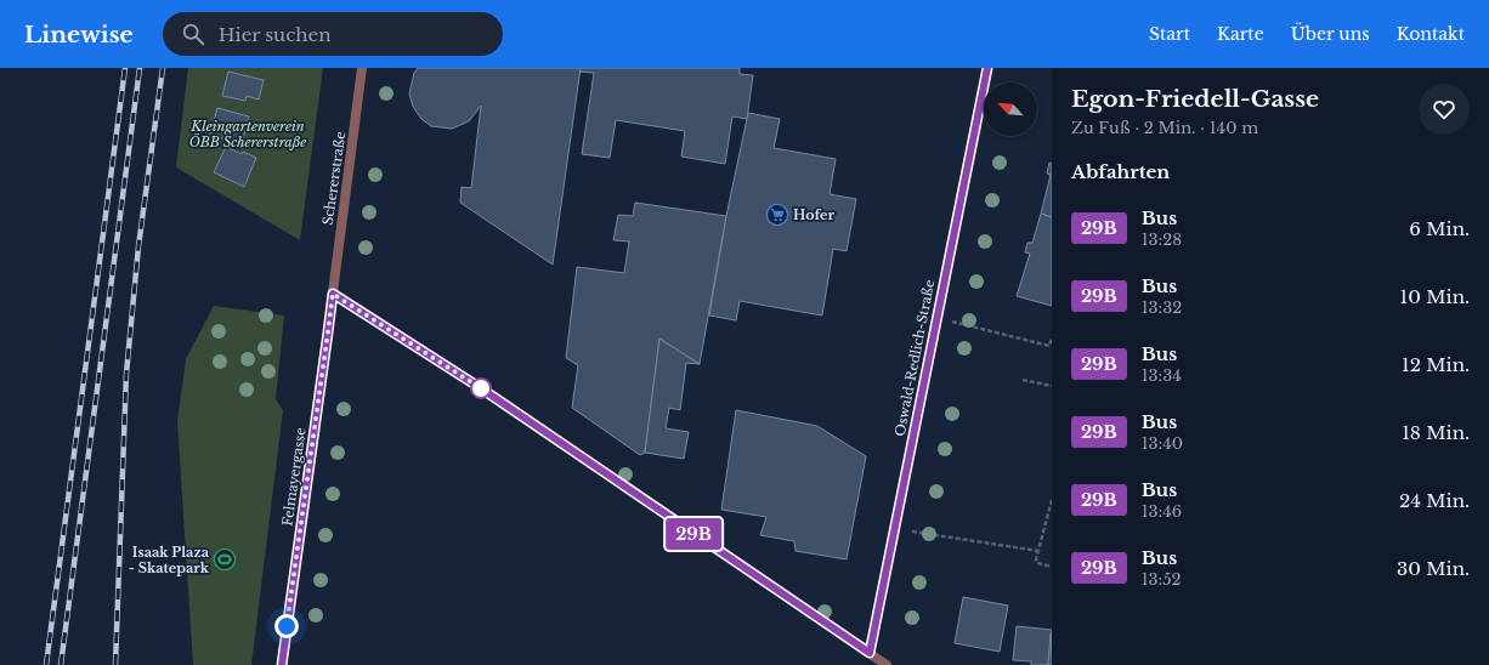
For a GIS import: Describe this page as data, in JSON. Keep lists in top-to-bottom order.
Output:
{
  "streets": {
    "street": ["Schererstraße", "Oswald-Redlich-Straße", "Felmayergasse"]
  },
  "crossings": [
    ["Schererstraße", "Felmayergasse"]
  ],
  "parks": ["Kleingartenverein ÖBB Schererstraße"],
  "places": {
    "supermarket": ["Hofer"],
    "sports": ["Isaak Plaza - Skatepark"]
  },
  "lines": ["bus line 29B"],
  "north": "top left",
  "page": {
    "header": "Linewise",
    "search": "Hier suchen",
    "nav": [
      "Start",
      "Karte",
      "Über uns",
      "Kontakt"
    ],
    "on_map": "29B",
    "heading": [
      ["Egon-Friedell-Gasse", "Zu Fuß · 2 Min. · 140 m"],
      "Abfahrten"
    ],
    "list": [
      {
        "mark": "29B",
        "name": "Bus",
        "note": "13:28",
        "value": "6 Min."
      },
      {
        "mark": "29B",
        "name": "Bus",
        "note": "13:32",
        "value": "10 Min."
      },
      {
        "mark": "29B",
        "name": "Bus",
        "note": "13:34",
        "value": "12 Min."
      },
      {
        "mark": "29B",
        "name": "Bus",
        "note": "13:40",
        "value": "18 Min."
      },
      {
        "mark": "29B",
        "name": "Bus",
        "note": "13:46",
        "value": "24 Min."
      },
      {
        "mark": "29B",
        "name": "Bus",
        "note": "13:52",
        "value": "30 Min."
      }
    ]
  }
}
